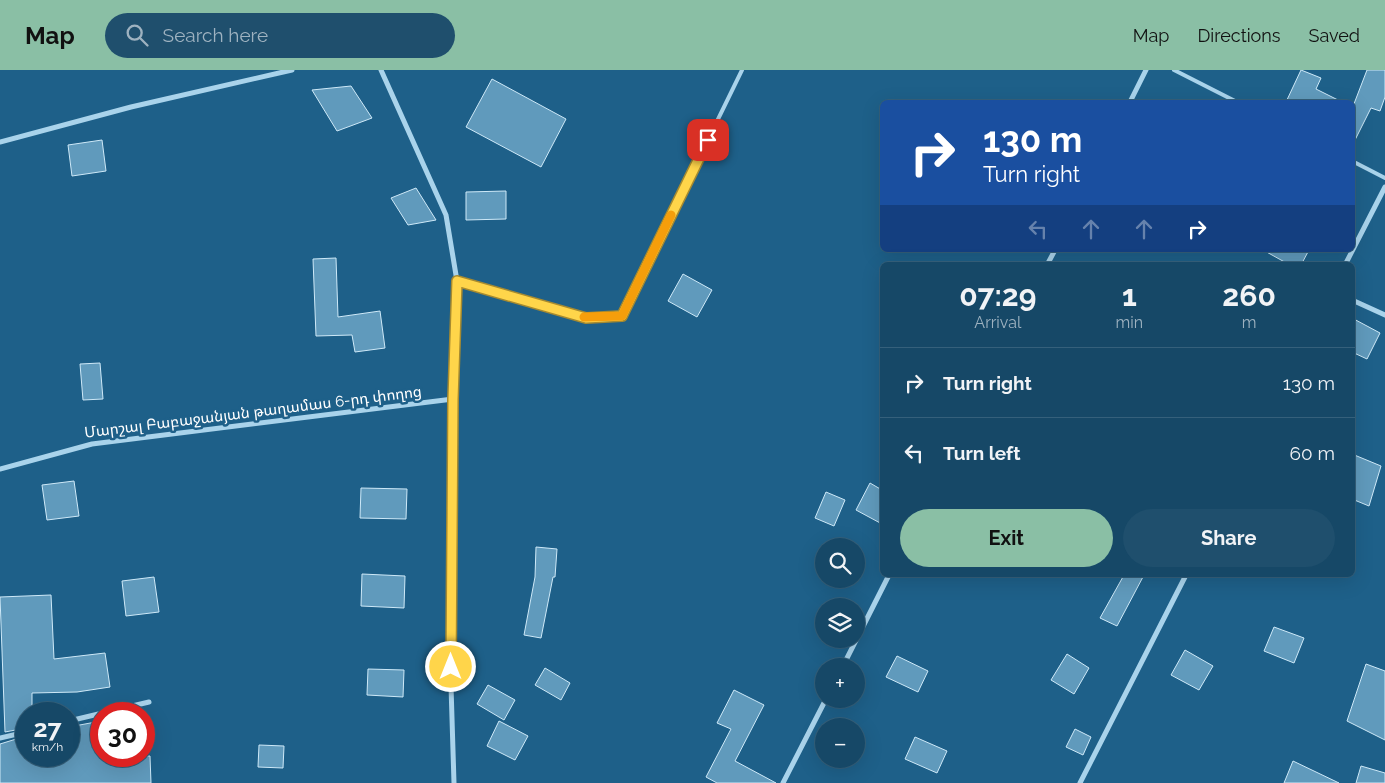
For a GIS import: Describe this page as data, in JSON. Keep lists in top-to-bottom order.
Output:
{
  "streets": {
    "street": ["Մարշալ Բաբաջանյան թաղամաս 6-րդ փողոց"]
  },
  "page": {
    "header": "Map",
    "search": "Search here",
    "nav": ["Map", "Directions", "Saved"],
    "turn": ["130 m", "Turn right"],
    "eta": [
      "07:29",
      "Arrival",
      "1",
      "min",
      "260",
      "m"
    ],
    "list": [
      {
        "name": "Turn right",
        "value": "130 m"
      },
      {
        "name": "Turn left",
        "value": "60 m"
      }
    ],
    "buttons": ["Exit", "Share"],
    "map_buttons": ["+", "−"],
    "speed": "27 km/h",
    "limit": "30"
  }
}
